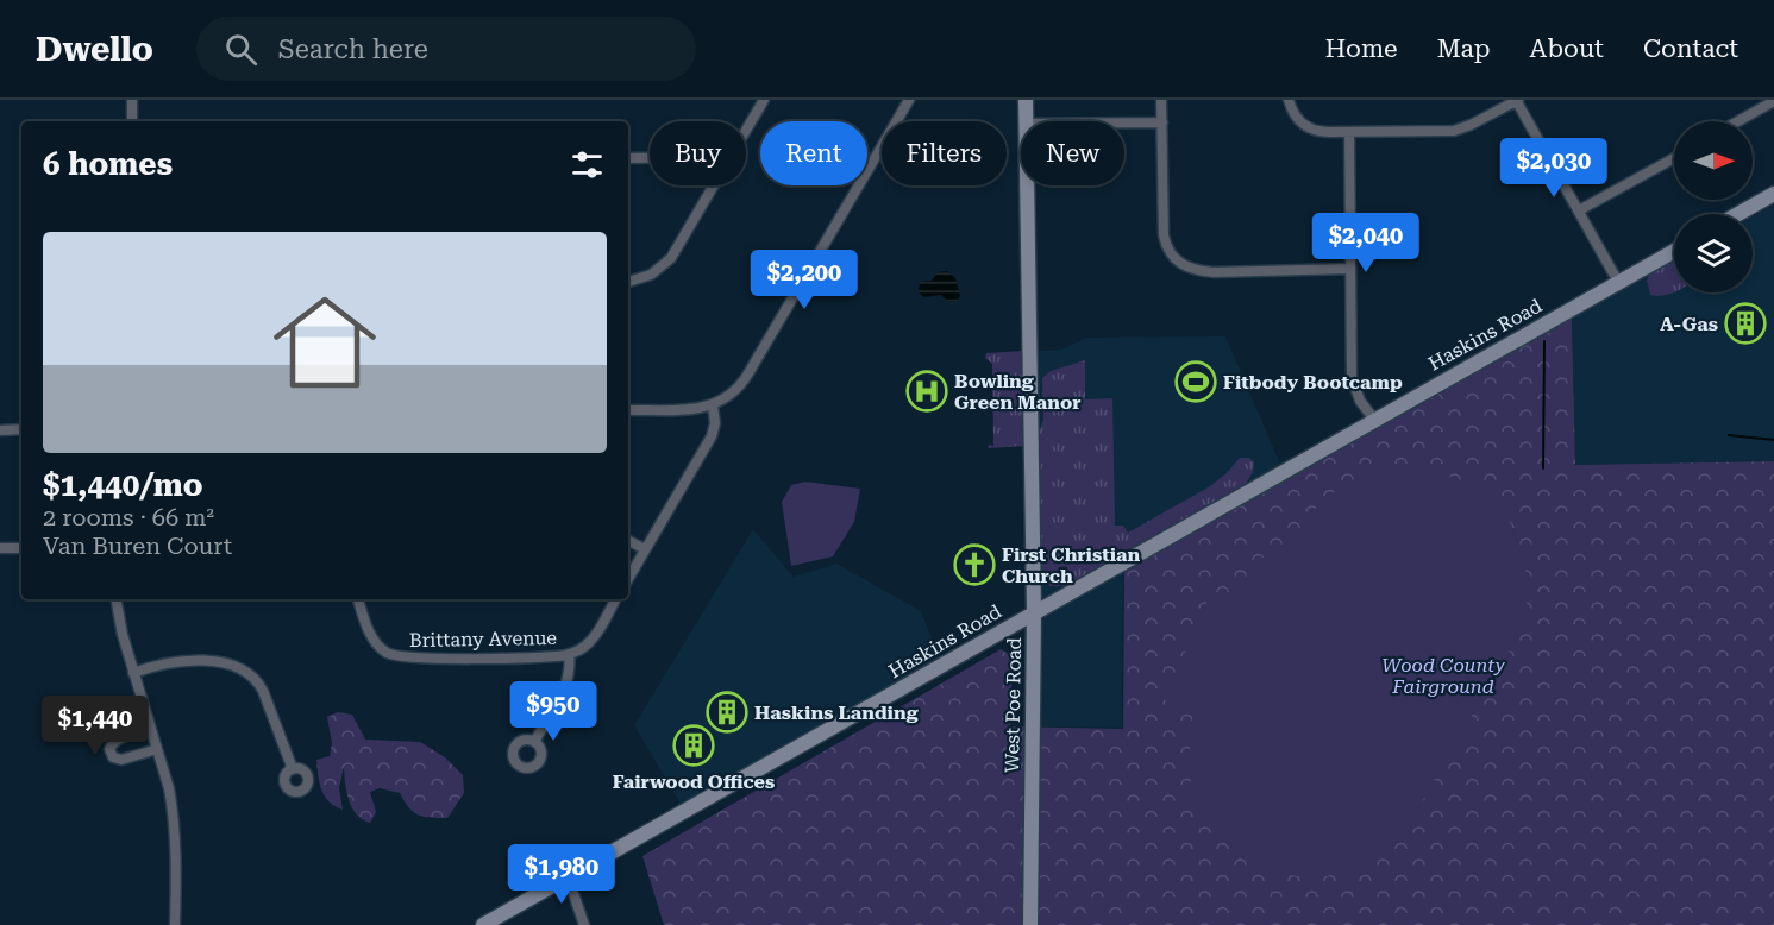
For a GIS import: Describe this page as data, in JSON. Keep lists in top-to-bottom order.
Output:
{
  "streets": {
    "main road": ["Haskins Road", "West Poe Road"],
    "street": ["Brittany Avenue"]
  },
  "crossings": [
    ["Haskins Road", "West Poe Road"]
  ],
  "parks": ["Wood County Fairground"],
  "places": {
    "building": ["A-Gas", "Haskins Landing", "Fairwood Offices"],
    "sports": ["Fitbody Bootcamp"],
    "hospital": ["Bowling Green Manor"],
    "church": ["First Christian Church"]
  },
  "north": "right",
  "page": {
    "header": "Dwello",
    "search": "Search here",
    "nav": [
      "Home",
      "Map",
      "About",
      "Contact"
    ],
    "chip": [
      "Buy",
      "Rent",
      "Filters",
      "New"
    ],
    "heading": "6 homes",
    "price": [
      "$2,030",
      "$2,040",
      "$2,200",
      "$950",
      "$1,440",
      "$1,980"
    ],
    "list": [
      {
        "name": "$1,440/mo",
        "note": "2 rooms · 66 m² · Van Buren Court"
      }
    ]
  }
}
